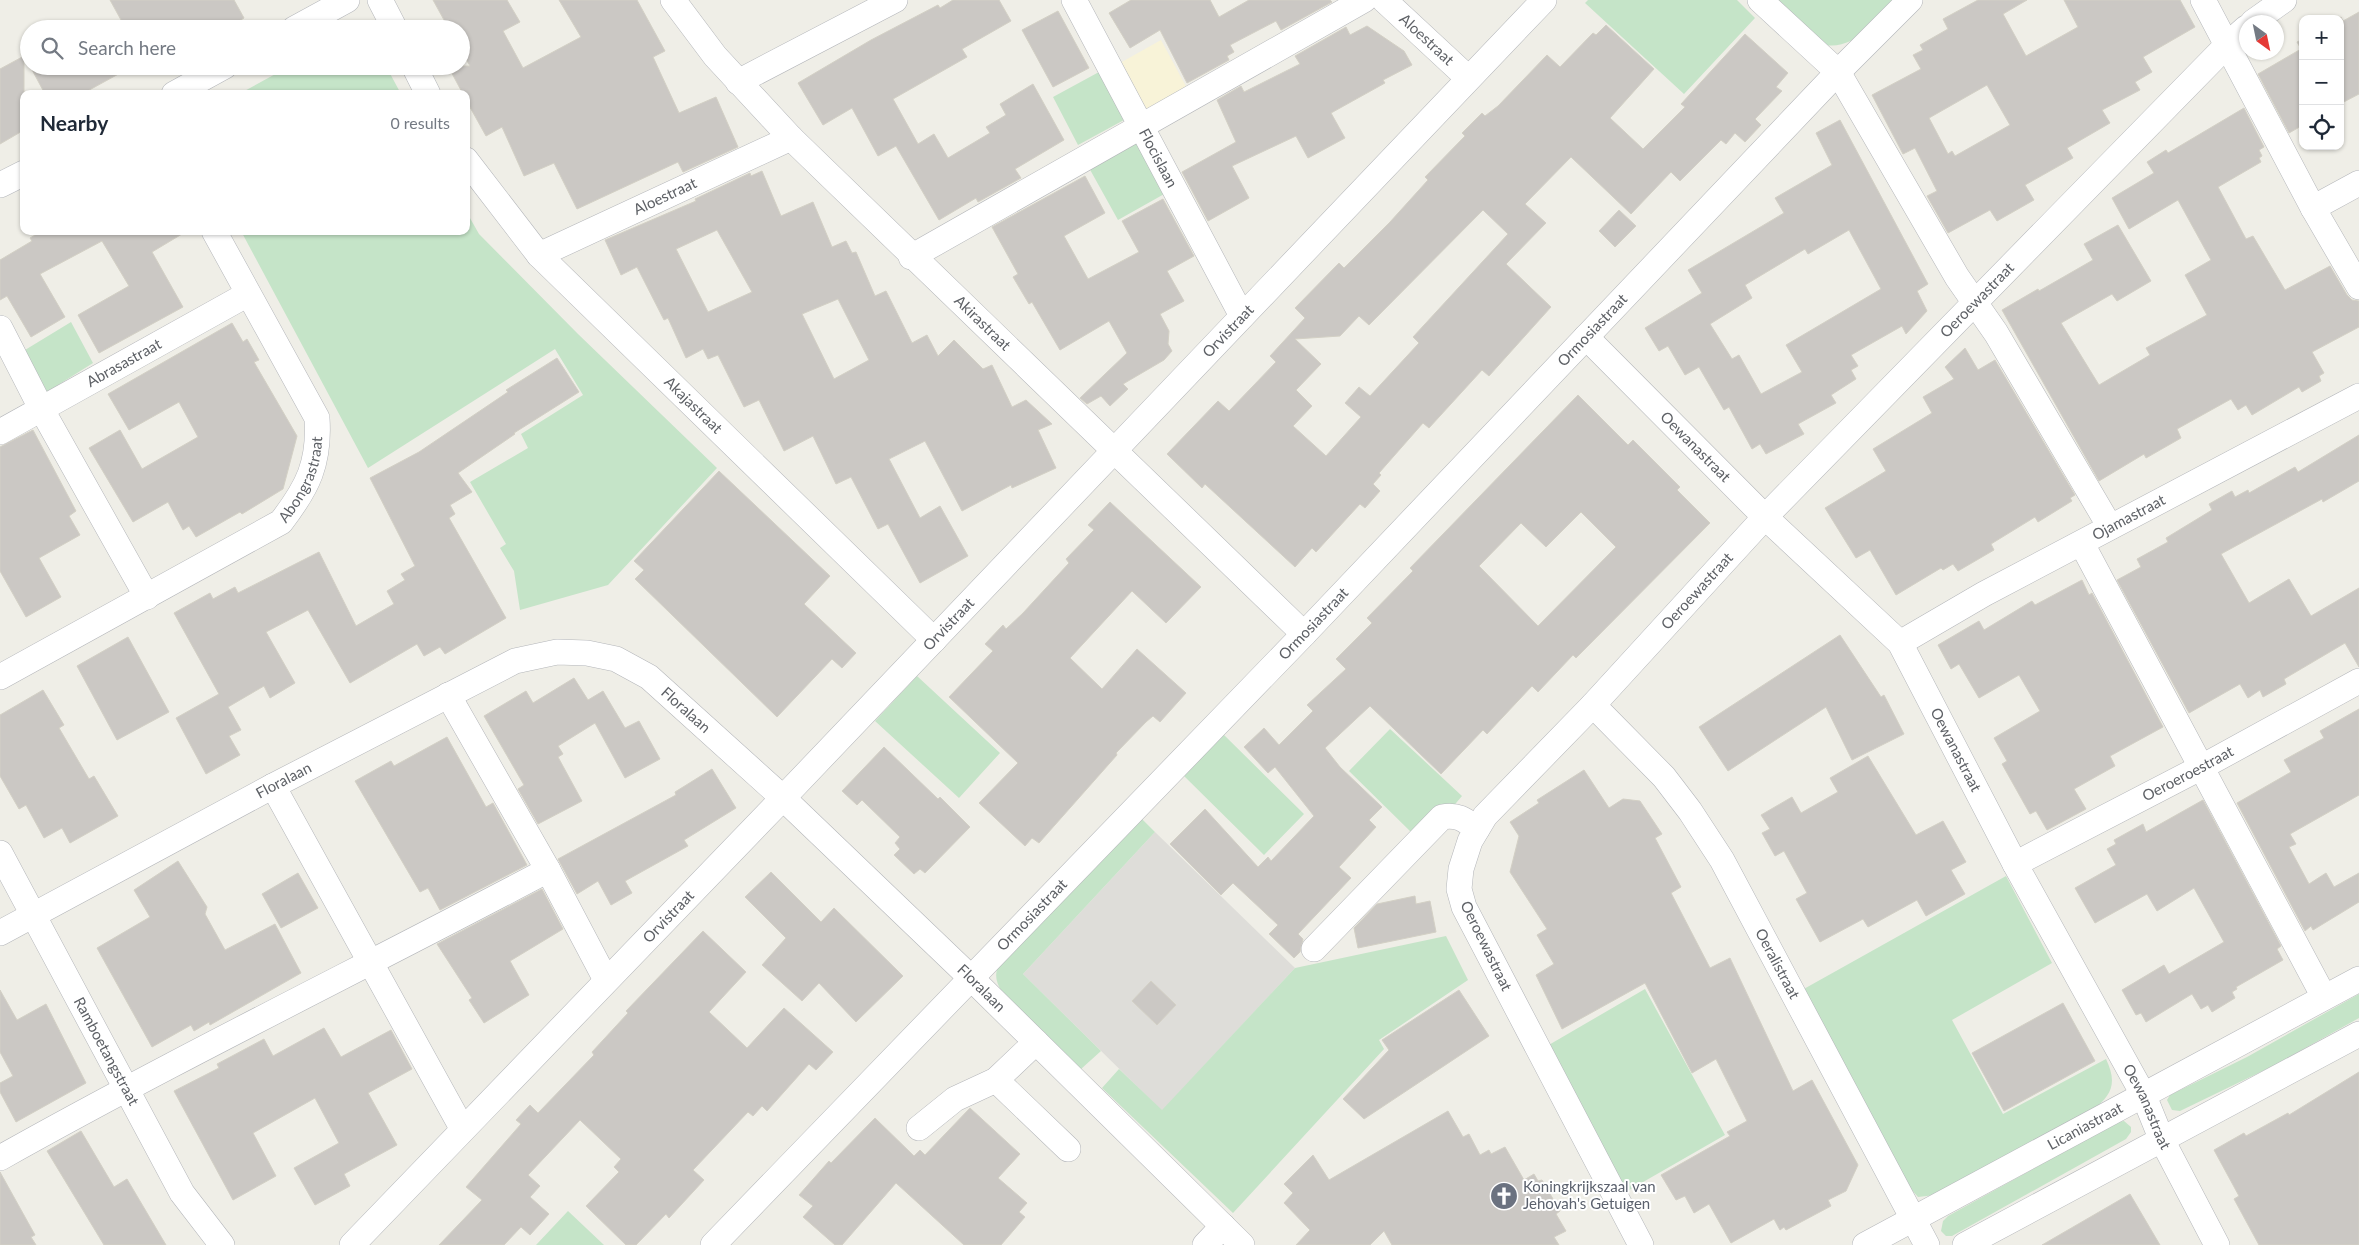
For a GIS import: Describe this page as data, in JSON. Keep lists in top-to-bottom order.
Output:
{
  "streets": {
    "street": [
      "Aloestraat",
      "Flocislaan",
      "Oeroewastraat",
      "Akirastraat",
      "Orvistraat",
      "Ormosiastraat",
      "Abrasastraat",
      "Akajastraat",
      "Oewanastraat",
      "Abongrastraat",
      "Ojamastraat",
      "Floralaan",
      "Oeroeroestraat",
      "Oeralistraat",
      "Ramboetangstraat",
      "Licaniastraat"
    ]
  },
  "crossings": [
    ["Aloestraat", "Akirastraat"],
    ["Aloestraat", "Orvistraat"],
    ["Aloestraat", "Akajastraat"],
    ["Flocislaan", "Orvistraat"],
    ["Oeroewastraat", "Oewanastraat"],
    ["Oeroewastraat", "Oeralistraat"],
    ["Akirastraat", "Orvistraat"],
    ["Akirastraat", "Ormosiastraat"],
    ["Orvistraat", "Akajastraat"],
    ["Orvistraat", "Floralaan"],
    ["Ormosiastraat", "Oewanastraat"],
    ["Ormosiastraat", "Floralaan"],
    ["Abrasastraat", "Abongrastraat"],
    ["Oewanastraat", "Ojamastraat"],
    ["Oewanastraat", "Oeroeroestraat"],
    ["Oewanastraat", "Licaniastraat"],
    ["Floralaan", "Ramboetangstraat"],
    ["Oeralistraat", "Licaniastraat"]
  ],
  "places": {
    "church": ["Koningkrijkszaal van Jehovah's Getuigen"]
  },
  "north": "bottom right",
  "page": {
    "map_buttons": ["+", "−"],
    "search": "Search here",
    "heading": ["Nearby", "0 results"]
  }
}
